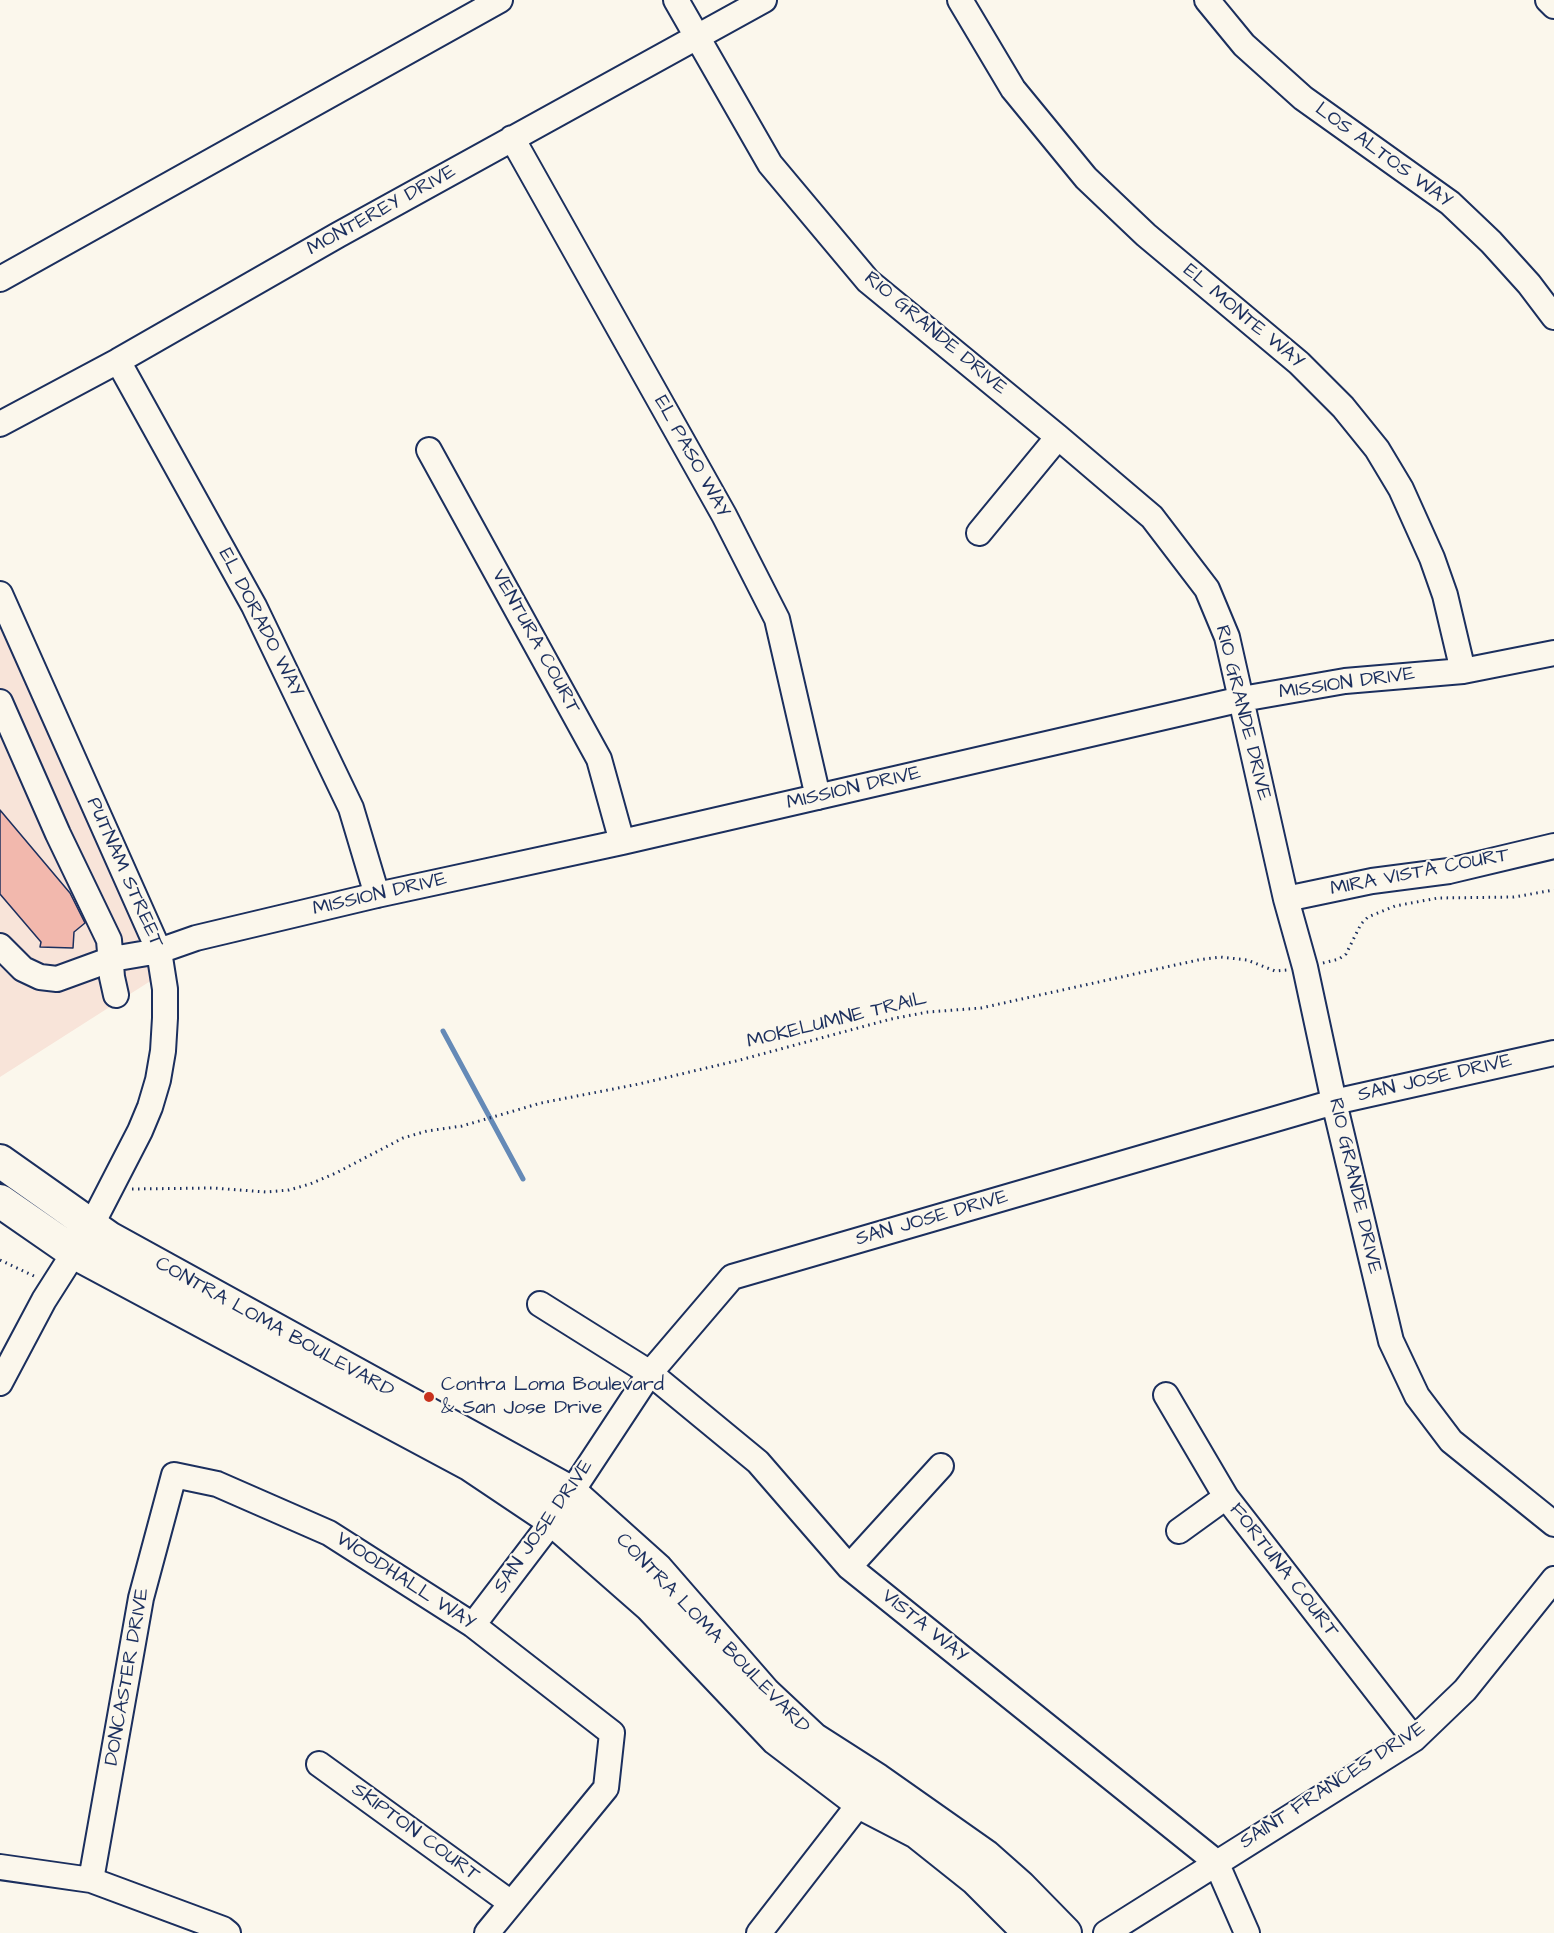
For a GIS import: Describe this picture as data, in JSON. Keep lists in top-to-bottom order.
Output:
{
  "streets": {
    "main road": ["CONTRA LOMA BOULEVARD"],
    "street": [
      "LOS ALTOS WAY",
      "MONTEREY DRIVE",
      "EL MONTE WAY",
      "RIO GRANDE DRIVE",
      "EL PASO WAY",
      "EL DORADO WAY",
      "VENTURA COURT",
      "MISSION DRIVE",
      "PUTNAM STREET",
      "MIRA VISTA COURT",
      "SAN JOSE DRIVE",
      "FORTUNA COURT",
      "WOODHALL WAY",
      "VISTA WAY",
      "DONCASTER DRIVE",
      "SAINT FRANCES DRIVE",
      "SKIPTON COURT"
    ],
    "path": ["MOKELUMNE TRAIL"]
  },
  "crossings": [
    ["MONTEREY DRIVE", "RIO GRANDE DRIVE"],
    ["MONTEREY DRIVE", "EL PASO WAY"],
    ["MONTEREY DRIVE", "EL DORADO WAY"],
    ["EL MONTE WAY", "MISSION DRIVE"],
    ["RIO GRANDE DRIVE", "MISSION DRIVE"],
    ["RIO GRANDE DRIVE", "MIRA VISTA COURT"],
    ["RIO GRANDE DRIVE", "MOKELUMNE TRAIL"],
    ["RIO GRANDE DRIVE", "SAN JOSE DRIVE"],
    ["EL PASO WAY", "MISSION DRIVE"],
    ["EL DORADO WAY", "MISSION DRIVE"],
    ["VENTURA COURT", "MISSION DRIVE"],
    ["MISSION DRIVE", "PUTNAM STREET"],
    ["PUTNAM STREET", "MOKELUMNE TRAIL"],
    ["PUTNAM STREET", "CONTRA LOMA BOULEVARD"],
    ["SAN JOSE DRIVE", "CONTRA LOMA BOULEVARD"],
    ["SAN JOSE DRIVE", "WOODHALL WAY"],
    ["SAN JOSE DRIVE", "VISTA WAY"],
    ["FORTUNA COURT", "SAINT FRANCES DRIVE"],
    ["WOODHALL WAY", "DONCASTER DRIVE"],
    ["WOODHALL WAY", "SKIPTON COURT"],
    ["VISTA WAY", "SAINT FRANCES DRIVE"]
  ],
  "places": ["Contra Loma Boulevard & San Jose Drive"]
}
